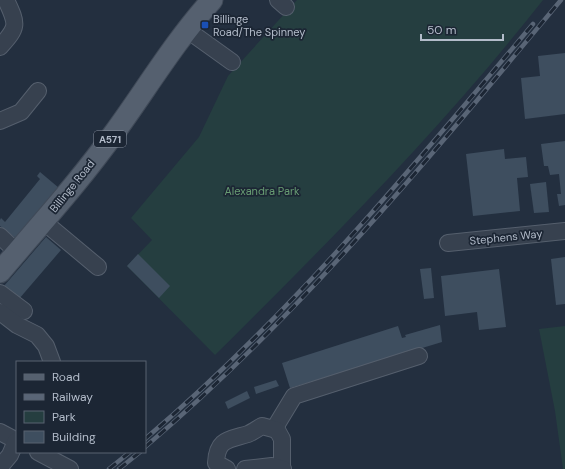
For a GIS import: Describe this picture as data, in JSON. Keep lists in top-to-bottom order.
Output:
{
  "streets": {
    "main road": ["A571", "Billinge Road"],
    "street": ["Stephens Way"]
  },
  "parks": ["Alexandra Park"],
  "places": {
    "transit": ["Billinge Road/The Spinney"]
  },
  "legend": [
    "Road",
    "Railway",
    "Park",
    "Building"
  ],
  "scale_bar": "50 m"
}
